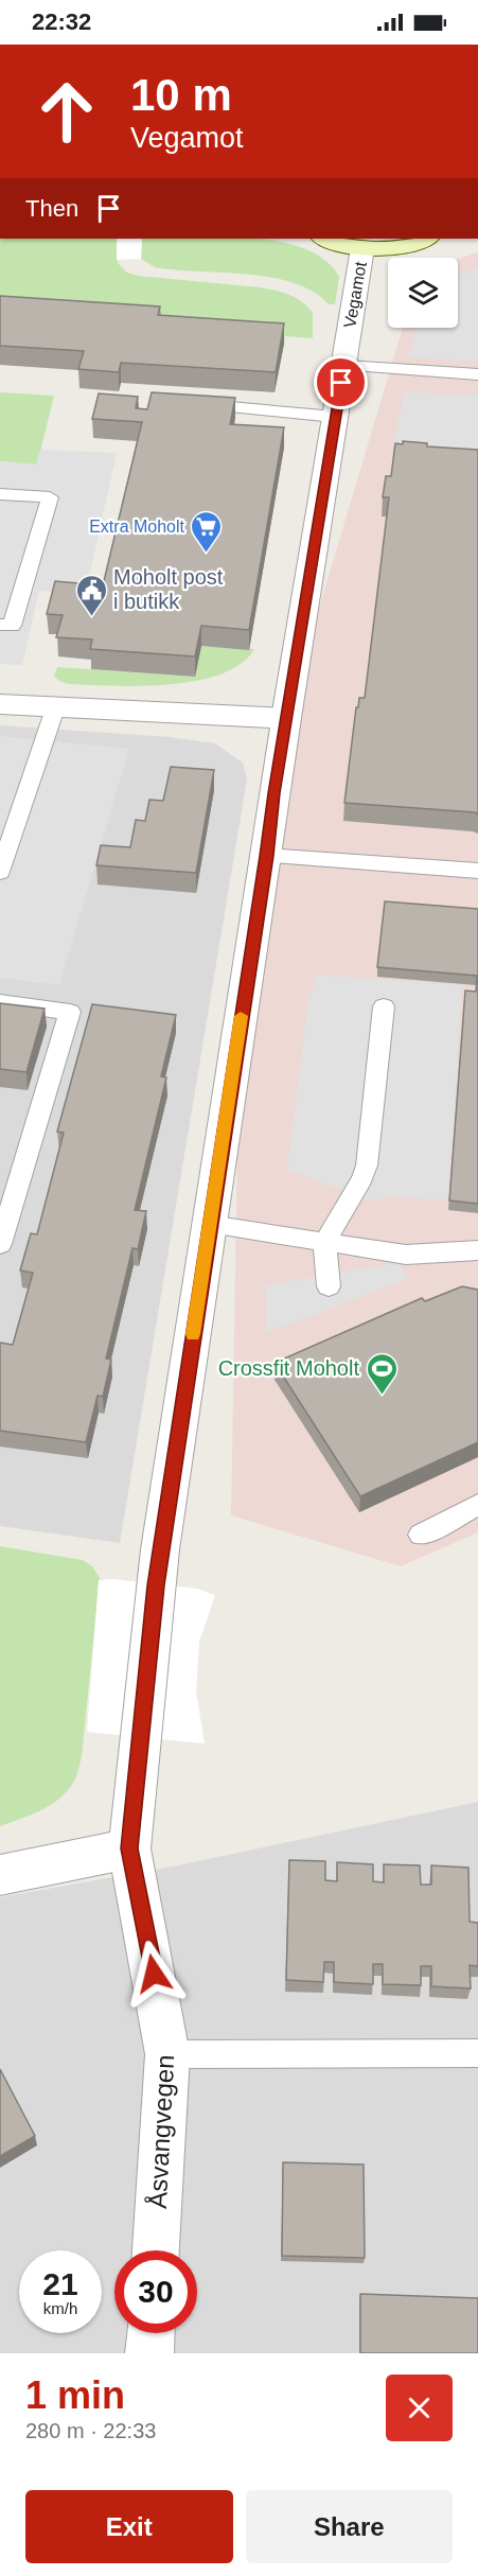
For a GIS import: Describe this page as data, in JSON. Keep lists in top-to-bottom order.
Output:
{
  "streets": {
    "street": ["Vegamot", "Åsvangvegen"]
  },
  "crossings": [
    ["Vegamot", "Åsvangvegen"]
  ],
  "places": {
    "supermarket": ["Extra Moholt"],
    "public building": ["Moholt post i butikk"],
    "sports": ["Crossfit Moholt"]
  },
  "page": {
    "status": "22:32",
    "turn": ["10 m", "Vegamot"],
    "then": "Then",
    "speed": "21 km/h",
    "limit": "30",
    "heading": ["1 min", "280 m · 22:33"],
    "buttons": ["Exit", "Share"]
  }
}
